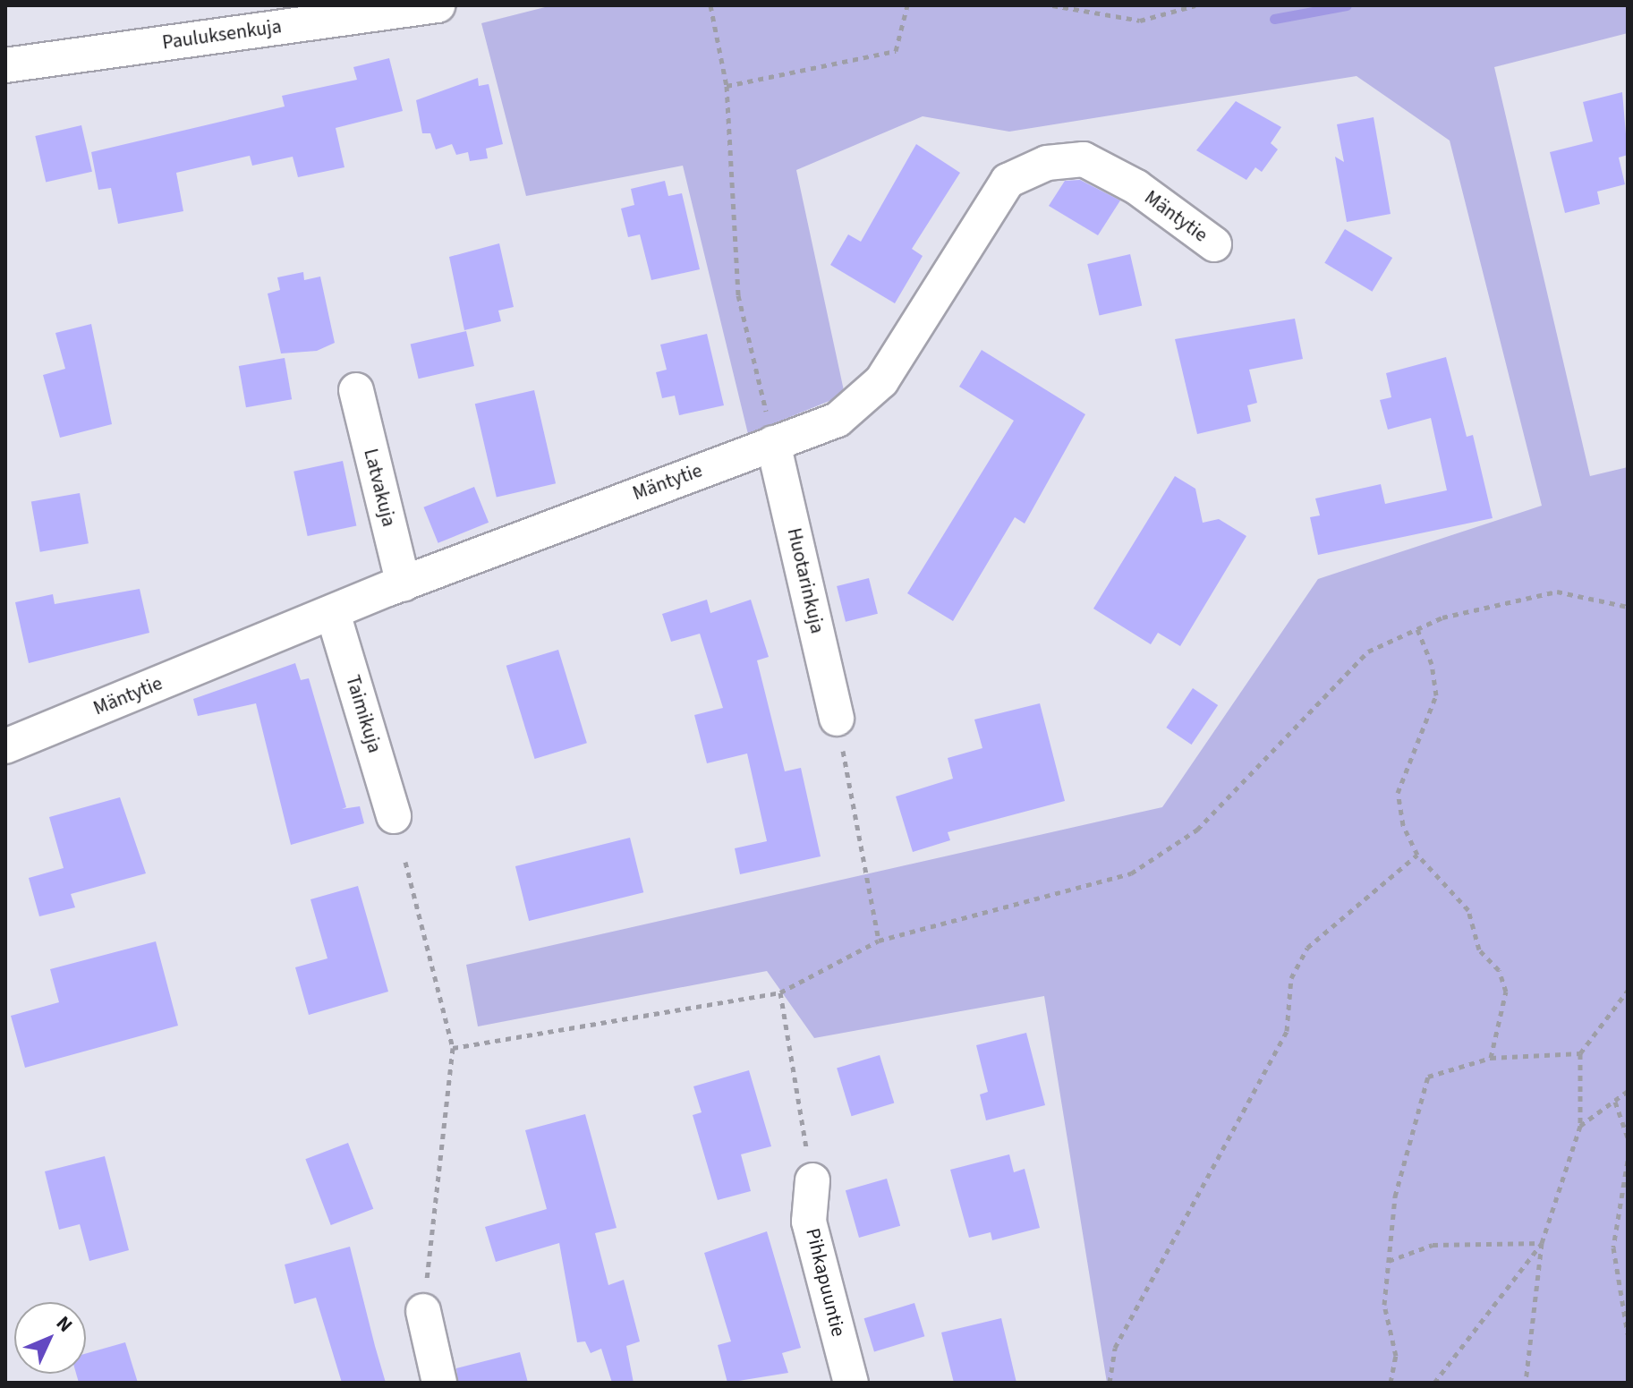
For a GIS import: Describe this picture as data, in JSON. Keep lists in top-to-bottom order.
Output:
{
  "streets": {
    "street": [
      "Pauluksenkuja",
      "Mäntytie",
      "Latvakuja",
      "Huotarinkuja",
      "Taimikuja",
      "Pihkapuuntie"
    ]
  },
  "crossings": [
    ["Mäntytie", "Latvakuja"],
    ["Mäntytie", "Huotarinkuja"],
    ["Mäntytie", "Taimikuja"]
  ],
  "north": "top right"
}
